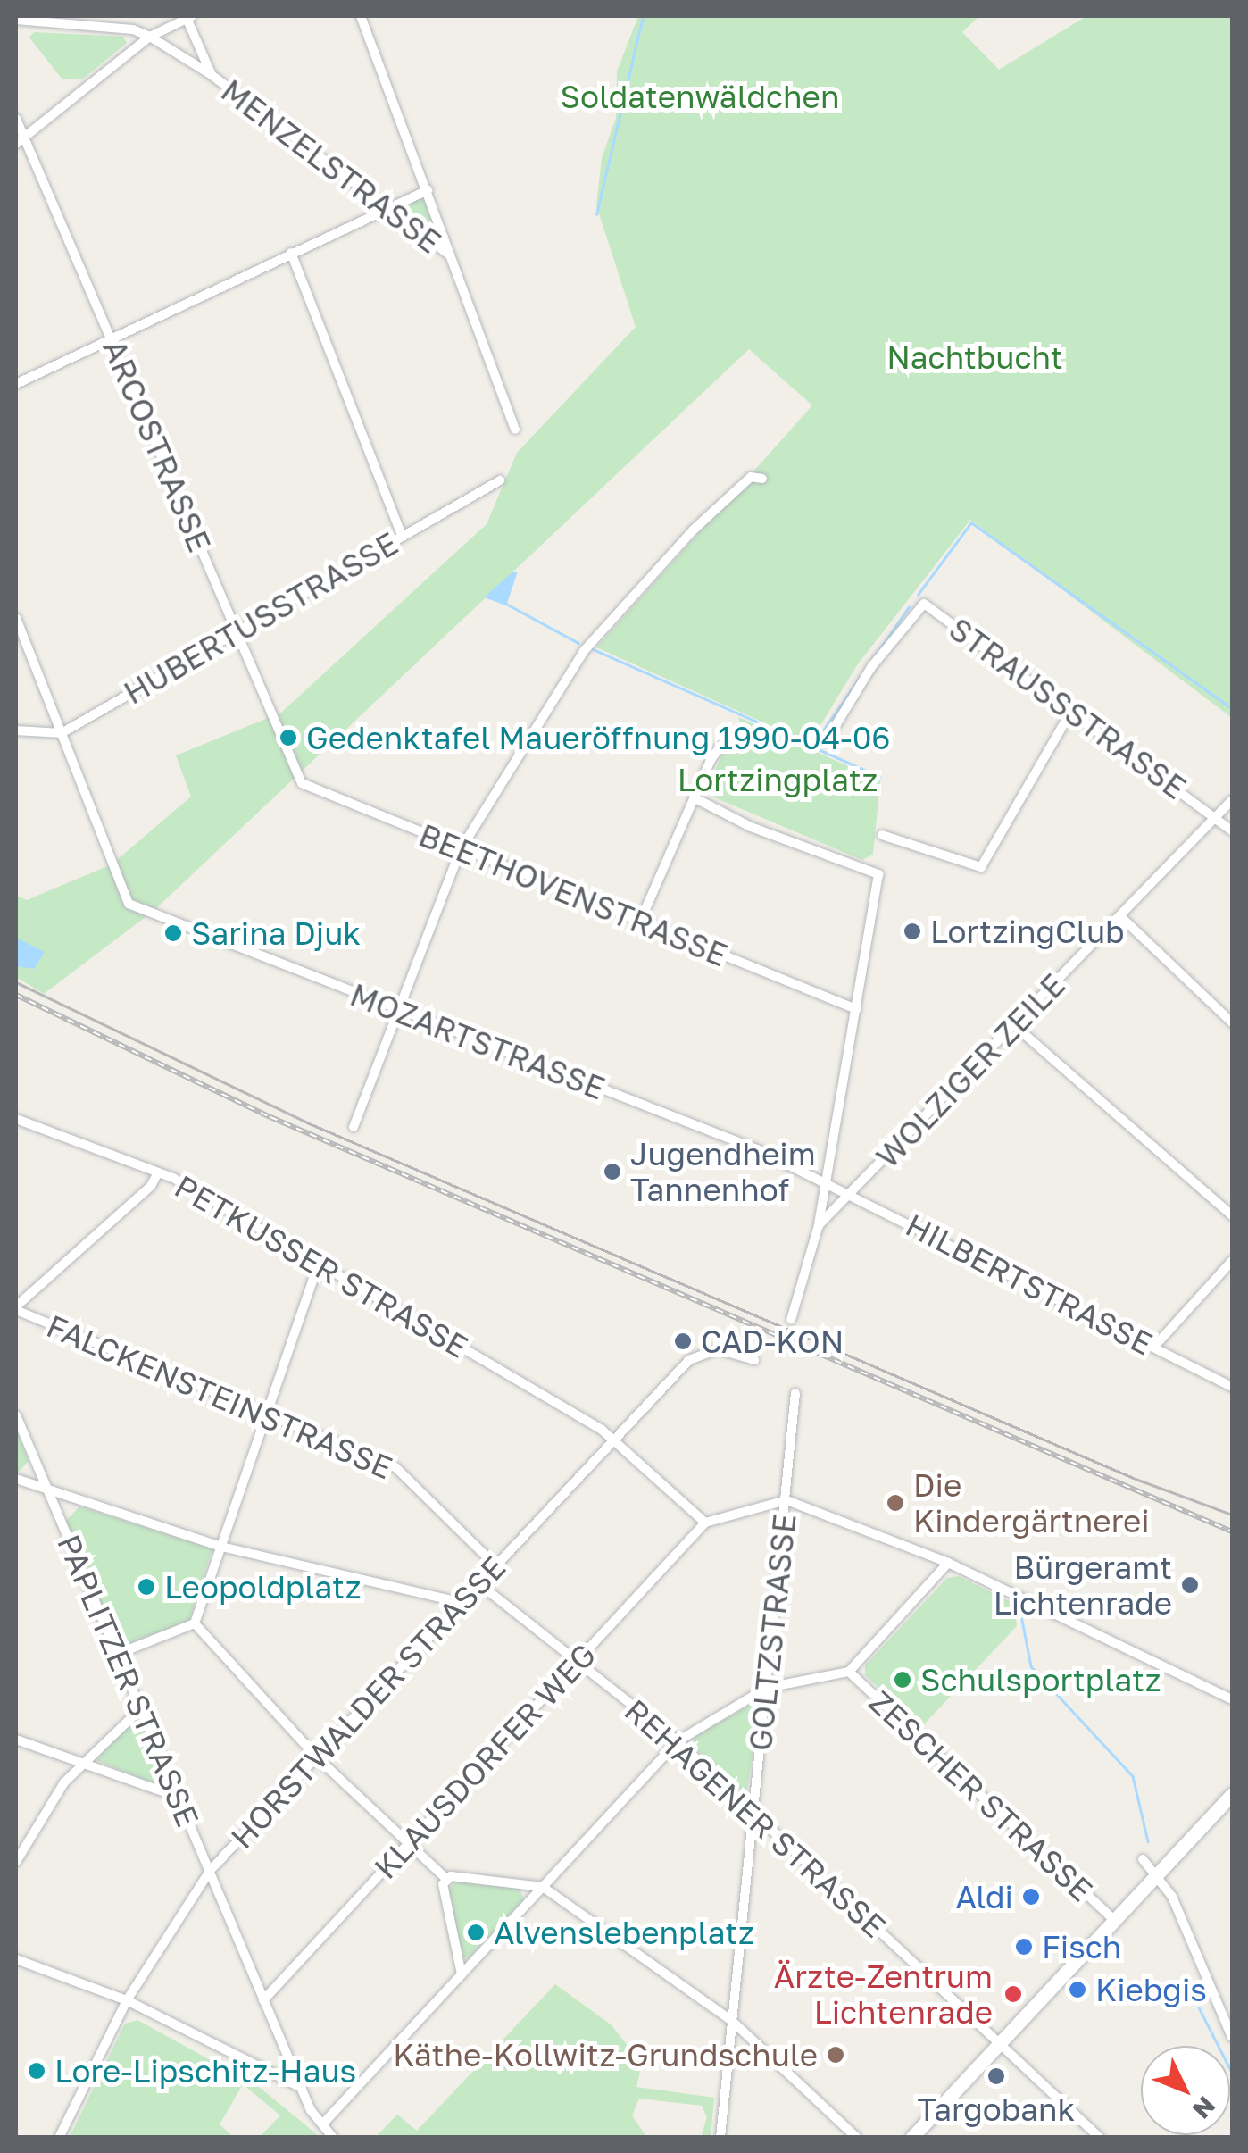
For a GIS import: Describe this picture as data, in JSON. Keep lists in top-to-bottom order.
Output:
{
  "streets": {
    "street": [
      "MENZELSTRASSE",
      "ARCOSTRASSE",
      "HUBERTUSSTRASSE",
      "STRAUSSSTRASSE",
      "BEETHOVENSTRASSE",
      "MOZARTSTRASSE",
      "WOLZIGER ZEILE",
      "PETKUSSER STRASSE",
      "HILBERTSTRASSE",
      "FALCKENSTEINSTRASSE",
      "GOLTZSTRASSE",
      "PAPLITZER STRASSE",
      "HORSTWALDER STRASSE",
      "KLAUSDORFER WEG",
      "ZESCHER STRASSE",
      "REHAGENER STRASSE"
    ]
  },
  "crossings": [
    ["ARCOSTRASSE", "HUBERTUSSTRASSE"],
    ["ARCOSTRASSE", "BEETHOVENSTRASSE"],
    ["HUBERTUSSTRASSE", "MOZARTSTRASSE"],
    ["STRAUSSSTRASSE", "WOLZIGER ZEILE"],
    ["BEETHOVENSTRASSE", "WOLZIGER ZEILE"],
    ["MOZARTSTRASSE", "WOLZIGER ZEILE"],
    ["MOZARTSTRASSE", "HILBERTSTRASSE"],
    ["WOLZIGER ZEILE", "HILBERTSTRASSE"],
    ["PETKUSSER STRASSE", "HORSTWALDER STRASSE"],
    ["PETKUSSER STRASSE", "KLAUSDORFER WEG"],
    ["FALCKENSTEINSTRASSE", "HORSTWALDER STRASSE"],
    ["GOLTZSTRASSE", "REHAGENER STRASSE"],
    ["PAPLITZER STRASSE", "HORSTWALDER STRASSE"],
    ["PAPLITZER STRASSE", "KLAUSDORFER WEG"],
    ["HORSTWALDER STRASSE", "REHAGENER STRASSE"],
    ["KLAUSDORFER WEG", "REHAGENER STRASSE"]
  ],
  "parks": ["Soldatenwäldchen", "Nachtbucht", "Lortzingplatz"],
  "places": [
    "Gedenktafel Maueröffnung 1990-04-06",
    "LortzingClub",
    "Sarina Djuk",
    "Jugendheim Tannenhof",
    "CAD-KON",
    "Die Kindergärtnerei",
    "Bürgeramt Lichtenrade",
    "Leopoldplatz",
    "Schulsportplatz",
    "Aldi",
    "Alvenslebenplatz",
    "Fisch",
    "Kiebgis",
    "Ärzte-Zentrum Lichtenrade",
    "Käthe-Kollwitz-Grundschule",
    "Lore-Lipschitz-Haus",
    "Targobank"
  ],
  "north": "bottom right"
}
